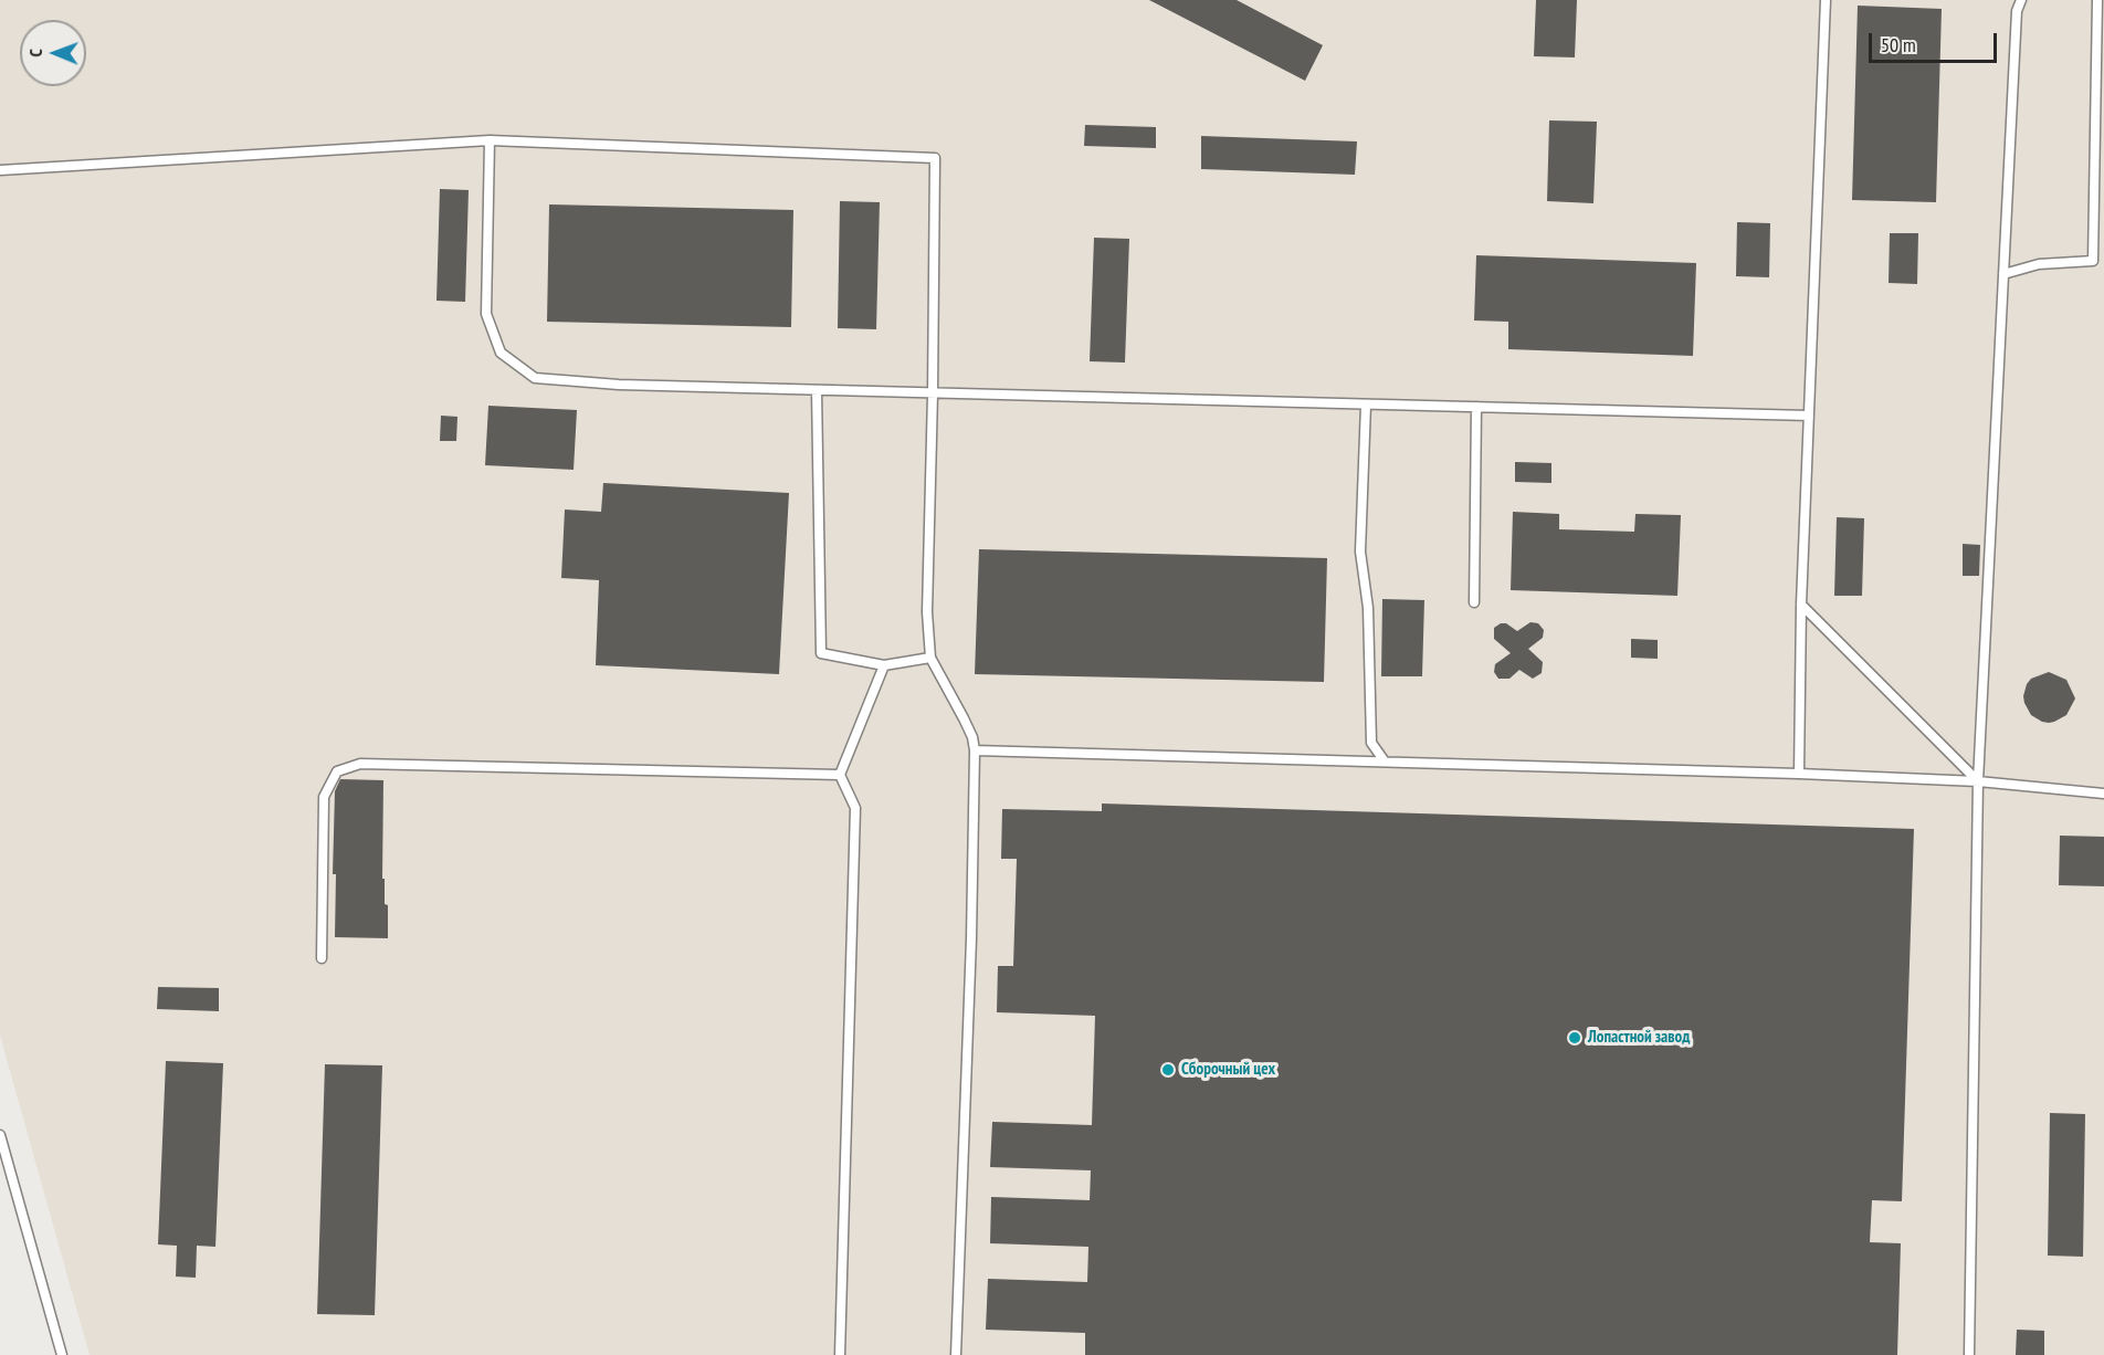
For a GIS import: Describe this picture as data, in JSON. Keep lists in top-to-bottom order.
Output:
{
  "places": ["Лопастной завод", "Сборочный цех"],
  "scale_bar": "50 m",
  "north": "left"
}
